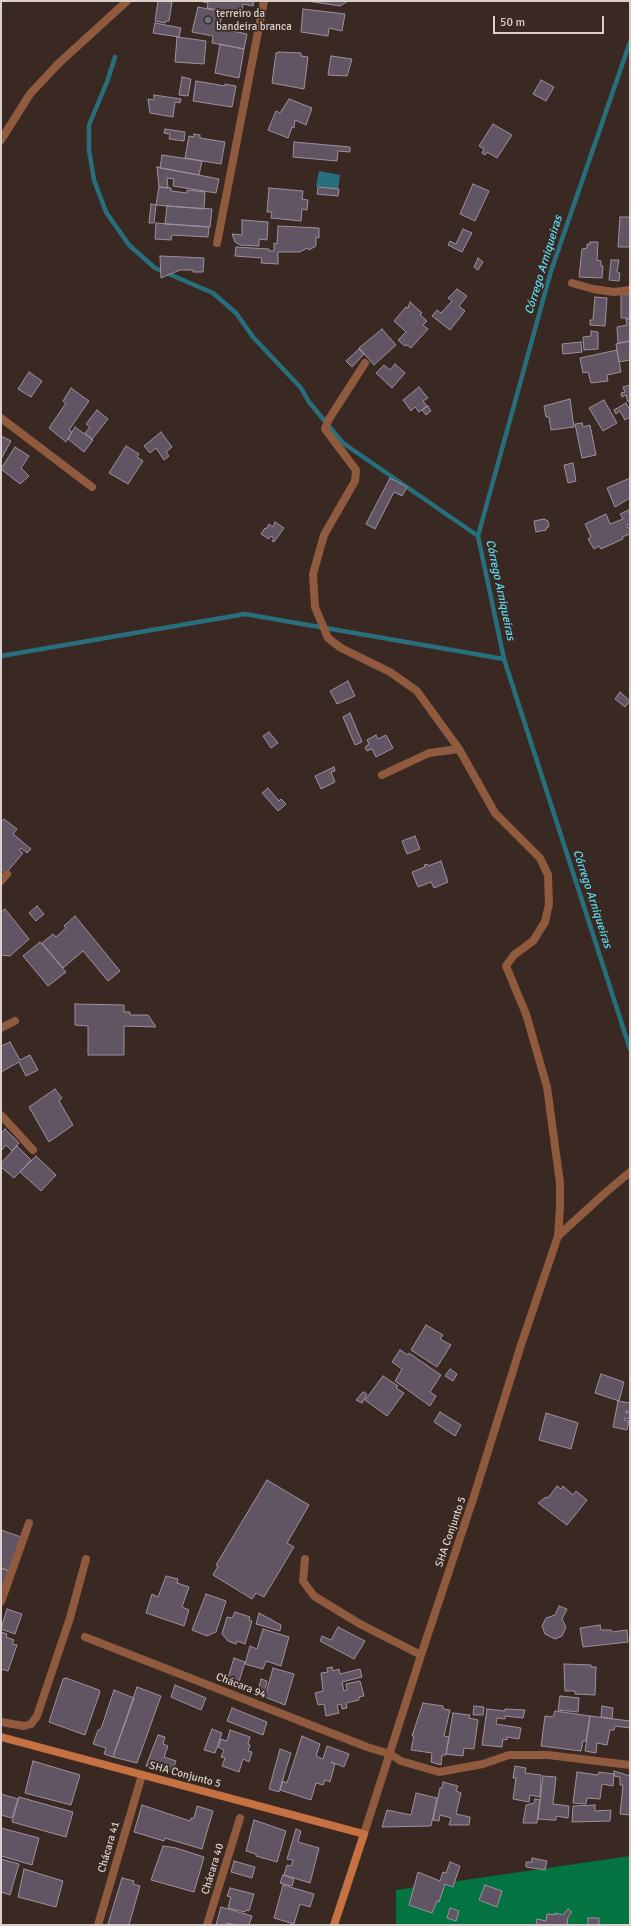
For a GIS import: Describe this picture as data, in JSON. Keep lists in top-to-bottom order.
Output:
{
  "streets": {
    "street": [
      "SHA Conjunto 5",
      "Chácara 94",
      "Chácara 41",
      "Chácara 40"
    ]
  },
  "crossings": [
    ["SHA Conjunto 5", "Chácara 94"],
    ["SHA Conjunto 5", "Chácara 41"]
  ],
  "water": ["Córrego Arniqueiras"],
  "places": ["terreiro da bandeira branca"],
  "scale_bar": "50 m"
}
